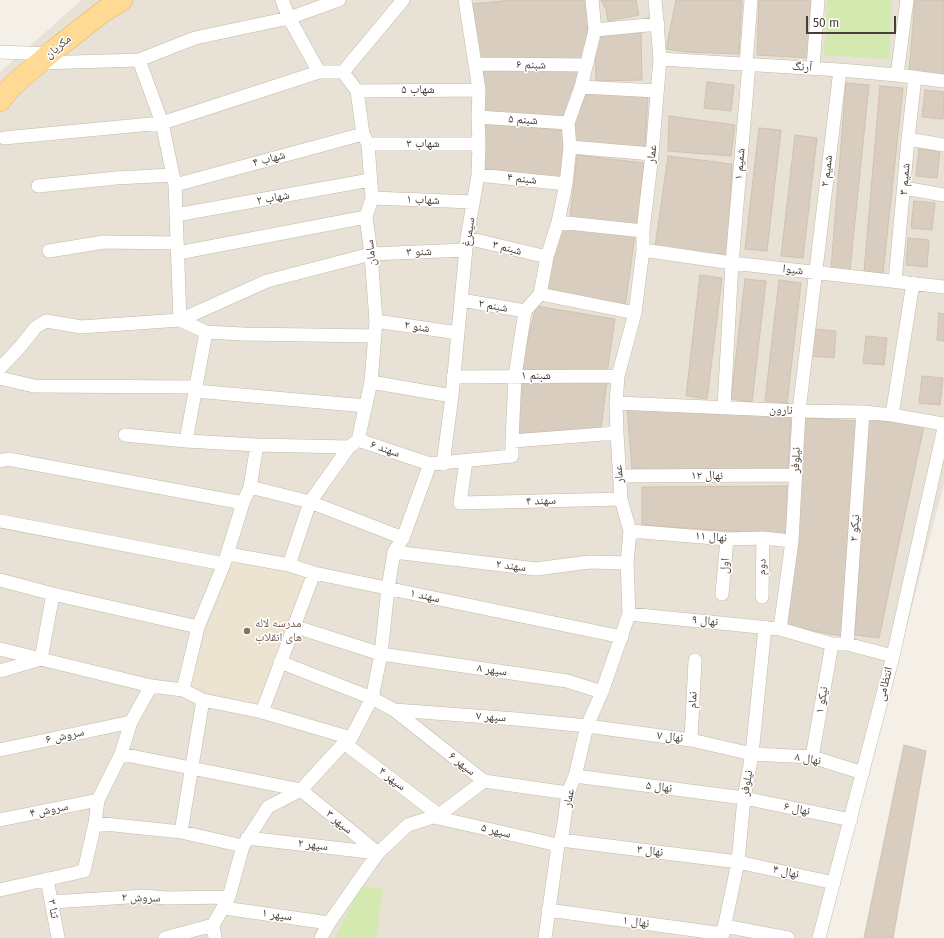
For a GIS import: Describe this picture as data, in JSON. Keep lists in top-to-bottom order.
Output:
{
  "streets": {
    "main road": ["مکریان"],
    "street": [
      "شبنم ۶",
      "آرنگ",
      "شهاب ۵",
      "شبنم ۵",
      "شهاب ۳",
      "عمار",
      "شهاب ۴",
      "شمیم ۱",
      "شمیم ۲",
      "شبنم ۴",
      "شمیم ۳",
      "شهاب ۲",
      "شهاب ۱",
      "سیمرغ",
      "شبنم ۳",
      "شنو ۳",
      "سامان",
      "شیوا",
      "شبنم ۲",
      "شنو ۲",
      "شبنم ۱",
      "نارون",
      "سهند ۶",
      "نیلوفر",
      "نهال ۱۲",
      "سهند ۴",
      "نیکو ۲",
      "نهال ۱۱",
      "سهند ۲",
      "اول",
      "دوم",
      "سهند ۱",
      "نهال ۹",
      "سپهر ۸",
      "انتظامی",
      "نمام",
      "نیکو ۱",
      "سپهر ۷",
      "سروش ۶",
      "نهال ۷",
      "نهال ۸",
      "سپهر ۶",
      "سپهر ۴",
      "نهال ۵",
      "نهال ۶",
      "سروش ۴",
      "سپهر ۳",
      "سپهر ۵",
      "سپهر ۲",
      "نهال ۳",
      "نهال ۴",
      "سروش ۲",
      "ثنا ۳",
      "سپهر ۱",
      "نهال ۱"
    ]
  },
  "crossings": [
    ["شبنم ۶", "سیمرغ"],
    ["آرنگ", "عمار"],
    ["آرنگ", "شمیم ۱"],
    ["آرنگ", "شمیم ۲"],
    ["آرنگ", "شمیم ۳"],
    ["شهاب ۵", "سیمرغ"],
    ["شهاب ۵", "سامان"],
    ["شبنم ۵", "سیمرغ"],
    ["شهاب ۳", "شهاب ۴"],
    ["شهاب ۳", "سیمرغ"],
    ["شهاب ۳", "سامان"],
    ["عمار", "شیوا"],
    ["عمار", "شبنم ۱"],
    ["عمار", "نارون"],
    ["عمار", "نهال ۱۲"],
    ["عمار", "سهند ۴"],
    ["عمار", "نهال ۱۱"],
    ["عمار", "سهند ۲"],
    ["عمار", "سهند ۱"],
    ["عمار", "نهال ۹"],
    ["عمار", "سپهر ۸"],
    ["عمار", "سپهر ۷"],
    ["عمار", "نهال ۷"],
    ["عمار", "سپهر ۶"],
    ["عمار", "نهال ۵"],
    ["عمار", "سپهر ۵"],
    ["عمار", "نهال ۳"],
    ["عمار", "نهال ۱"],
    ["شهاب ۴", "سامان"],
    ["شمیم ۱", "شیوا"],
    ["شمیم ۱", "نارون"],
    ["شمیم ۲", "شیوا"],
    ["شمیم ۲", "نارون"],
    ["شمیم ۲", "نیلوفر"],
    ["شبنم ۴", "سیمرغ"],
    ["شمیم ۳", "شیوا"],
    ["شهاب ۲", "سامان"],
    ["شهاب ۱", "سیمرغ"],
    ["شهاب ۱", "سامان"],
    ["سیمرغ", "شبنم ۳"],
    ["سیمرغ", "شنو ۳"],
    ["سیمرغ", "شبنم ۲"],
    ["سیمرغ", "شنو ۲"],
    ["سیمرغ", "شبنم ۱"],
    ["سیمرغ", "سهند ۶"],
    ["سیمرغ", "سهند ۲"],
    ["شبنم ۳", "شنو ۳"],
    ["شنو ۳", "سامان"],
    ["سامان", "شنو ۲"],
    ["سامان", "سهند ۶"],
    ["نارون", "نیلوفر"],
    ["نارون", "نیکو ۲"],
    ["سهند ۶", "سهند ۴"],
    ["نیلوفر", "نهال ۱۲"],
    ["نیلوفر", "نهال ۱۱"],
    ["نیلوفر", "نهال ۹"],
    ["نیلوفر", "نهال ۷"],
    ["نیلوفر", "نهال ۸"],
    ["نیلوفر", "نهال ۵"],
    ["نیلوفر", "نهال ۶"],
    ["نیلوفر", "نهال ۳"],
    ["نیلوفر", "نهال ۴"],
    ["نیلوفر", "نهال ۱"],
    ["نیکو ۲", "نهال ۹"],
    ["نهال ۱۱", "اول"],
    ["نهال ۱۱", "دوم"],
    ["نهال ۹", "انتظامی"],
    ["نهال ۹", "نیکو ۱"],
    ["انتظامی", "نهال ۸"],
    ["انتظامی", "نهال ۶"],
    ["انتظامی", "نهال ۴"],
    ["نمام", "نهال ۷"],
    ["نیکو ۱", "نهال ۸"],
    ["سپهر ۷", "نهال ۷"],
    ["سپهر ۷", "سپهر ۶"],
    ["نهال ۷", "نهال ۸"],
    ["سپهر ۴", "سپهر ۵"],
    ["نهال ۵", "نهال ۶"],
    ["سپهر ۳", "سپهر ۲"],
    ["سپهر ۵", "نهال ۳"],
    ["نهال ۳", "نهال ۴"],
    ["سروش ۲", "ثنا ۳"],
    ["سروش ۲", "سپهر ۱"]
  ],
  "places": ["مدرسه لاله های انقلاب"],
  "scale_bar": "50 m"
}
